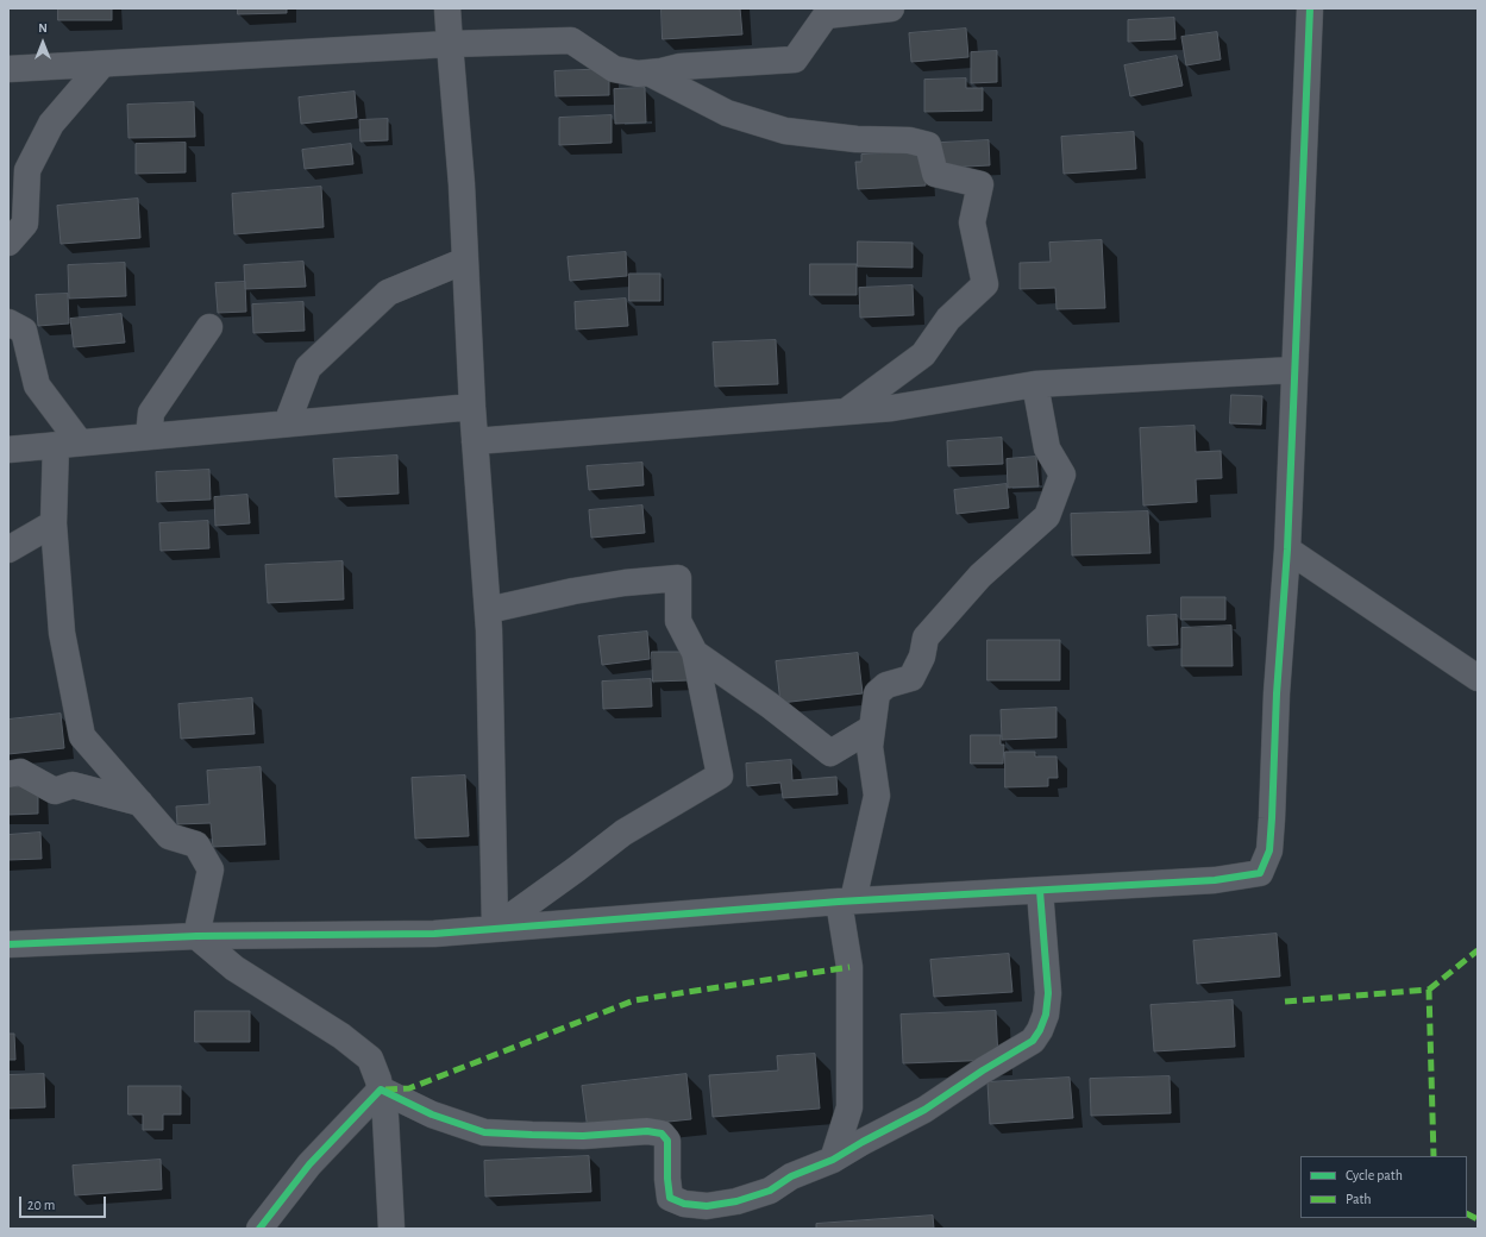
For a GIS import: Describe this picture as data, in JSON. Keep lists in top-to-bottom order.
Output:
{
  "legend": ["Cycle path", "Path"],
  "scale_bar": "20 m",
  "north": "top"
}
